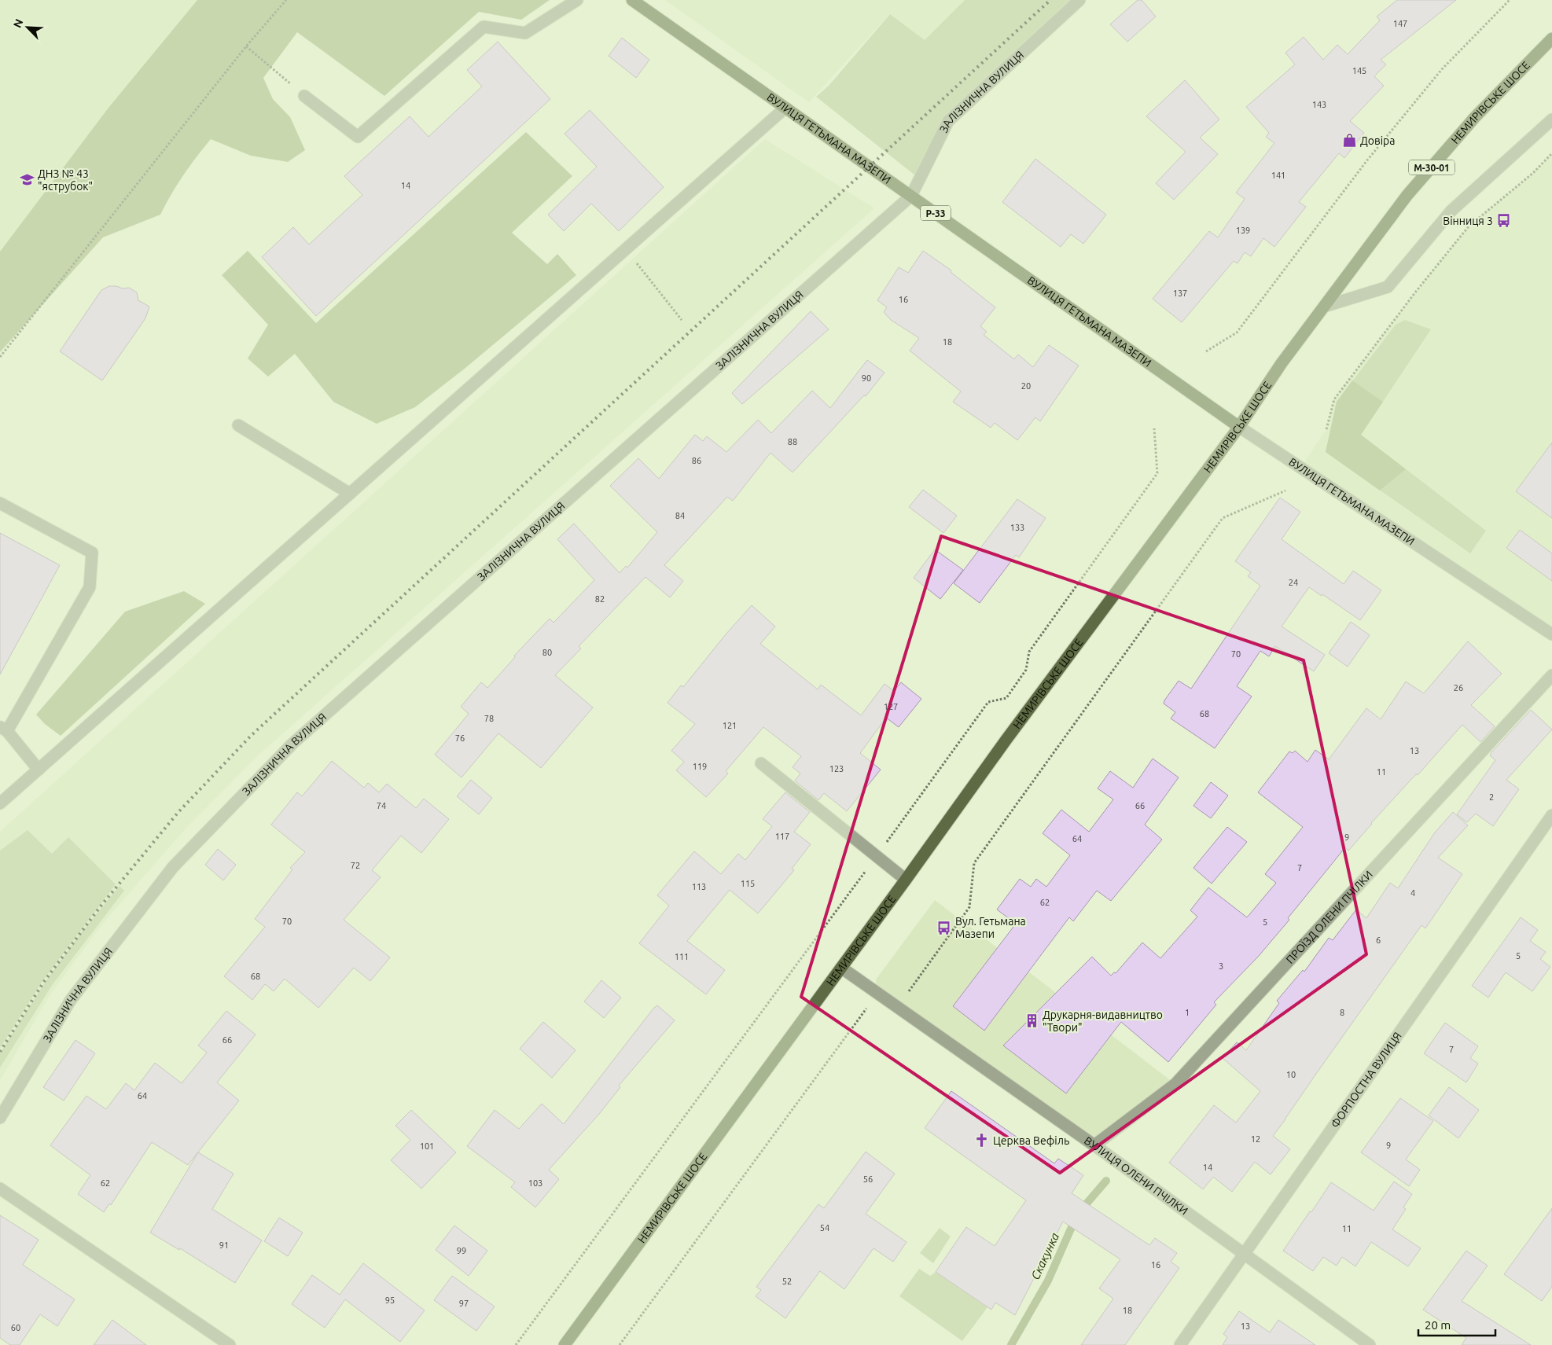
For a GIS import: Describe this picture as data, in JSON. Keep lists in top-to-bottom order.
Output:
{
  "streets": {
    "main road": [
      "НЕМИРІВСЬКЕ ШОСЕ",
      "ВУЛИЦЯ ГЕТЬМАНА МАЗЕПИ",
      "М-30-01",
      "Р-33"
    ],
    "street": [
      "ЗАЛІЗНИЧНА ВУЛИЦЯ",
      "ПРОЇЗД ОЛЕНИ ПЧІЛКИ",
      "ФОРПОСТНА ВУЛИЦЯ",
      "ВУЛИЦЯ ОЛЕНИ ПЧІЛКИ"
    ]
  },
  "crossings": [
    ["ЗАЛІЗНИЧНА ВУЛИЦЯ", "ВУЛИЦЯ ГЕТЬМАНА МАЗЕПИ"],
    ["НЕМИРІВСЬКЕ ШОСЕ", "ВУЛИЦЯ ГЕТЬМАНА МАЗЕПИ"],
    ["НЕМИРІВСЬКЕ ШОСЕ", "ВУЛИЦЯ ОЛЕНИ ПЧІЛКИ"],
    ["ПРОЇЗД ОЛЕНИ ПЧІЛКИ", "ВУЛИЦЯ ОЛЕНИ ПЧІЛКИ"],
    ["ФОРПОСТНА ВУЛИЦЯ", "ВУЛИЦЯ ОЛЕНИ ПЧІЛКИ"]
  ],
  "water": ["Скакунка"],
  "places": {
    "shop": ["Довіра"],
    "school or university": ["ДНЗ № 43 \"яструбок\""],
    "bus stop": ["Вінниця 3", "Вул. Гетьмана Мазепи"],
    "building": ["Друкарня-видавництво \"Твори\""],
    "church": ["Церква Вефіль"]
  },
  "house_numbers": [
    "147",
    "145",
    "143",
    "141",
    "14",
    "139",
    "137",
    "16",
    "18",
    "90",
    "20",
    "88",
    "86",
    "84",
    "133",
    "24",
    "82",
    "80",
    "70",
    "26",
    "127",
    "68",
    "78",
    "121",
    "76",
    "13",
    "119",
    "123",
    "11",
    "2",
    "74",
    "66",
    "117",
    "9",
    "64",
    "72",
    "7",
    "115",
    "113",
    "4",
    "62",
    "70",
    "5",
    "6",
    "5",
    "111",
    "3",
    "68",
    "1",
    "8",
    "66",
    "7",
    "10",
    "64",
    "12",
    "9",
    "101",
    "14",
    "56",
    "62",
    "103",
    "54",
    "11",
    "91",
    "99",
    "16",
    "52",
    "95",
    "97",
    "18",
    "13",
    "60"
  ],
  "scale_bar": "20 m",
  "north": "top left"
}
